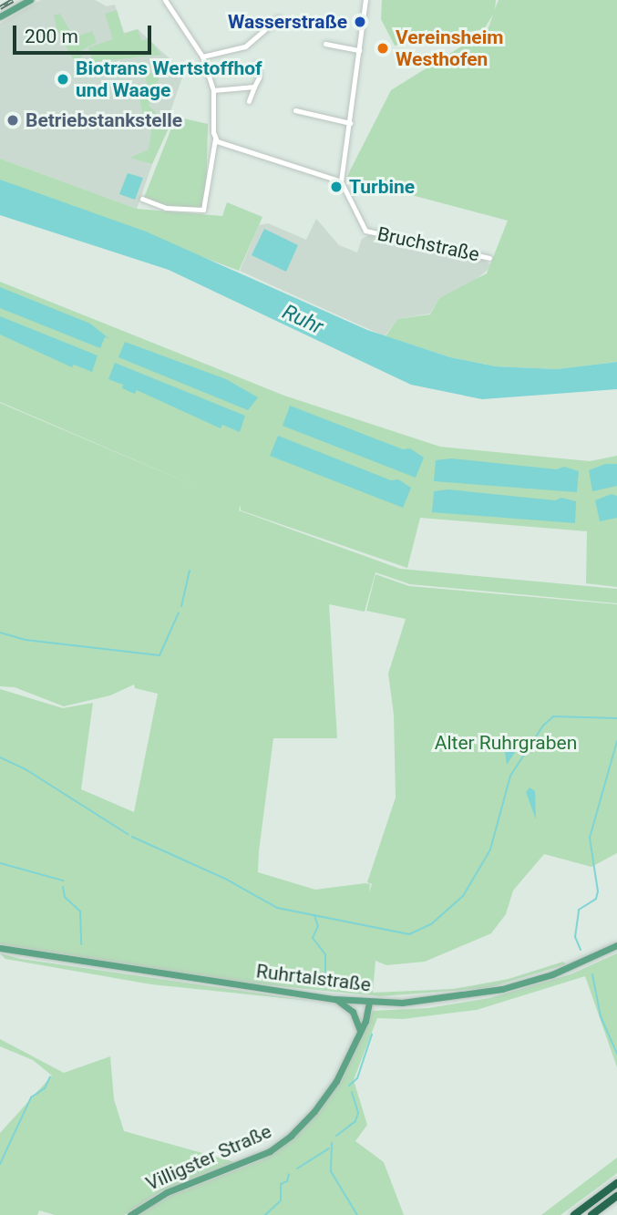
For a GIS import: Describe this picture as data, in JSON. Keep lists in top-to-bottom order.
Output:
{
  "streets": {
    "main road": ["Ruhrtalstraße", "Villigster Straße"],
    "street": ["Bruchstraße"]
  },
  "crossings": [
    ["Ruhrtalstraße", "Villigster Straße"]
  ],
  "water": ["Ruhr"],
  "parks": ["Alter Ruhrgraben"],
  "places": [
    "Wasserstraße",
    "Vereinsheim Westhofen",
    "Biotrans Wertstoffhof und Waage",
    "Betriebstankstelle",
    "Turbine"
  ],
  "scale_bar": "200 m"
}
